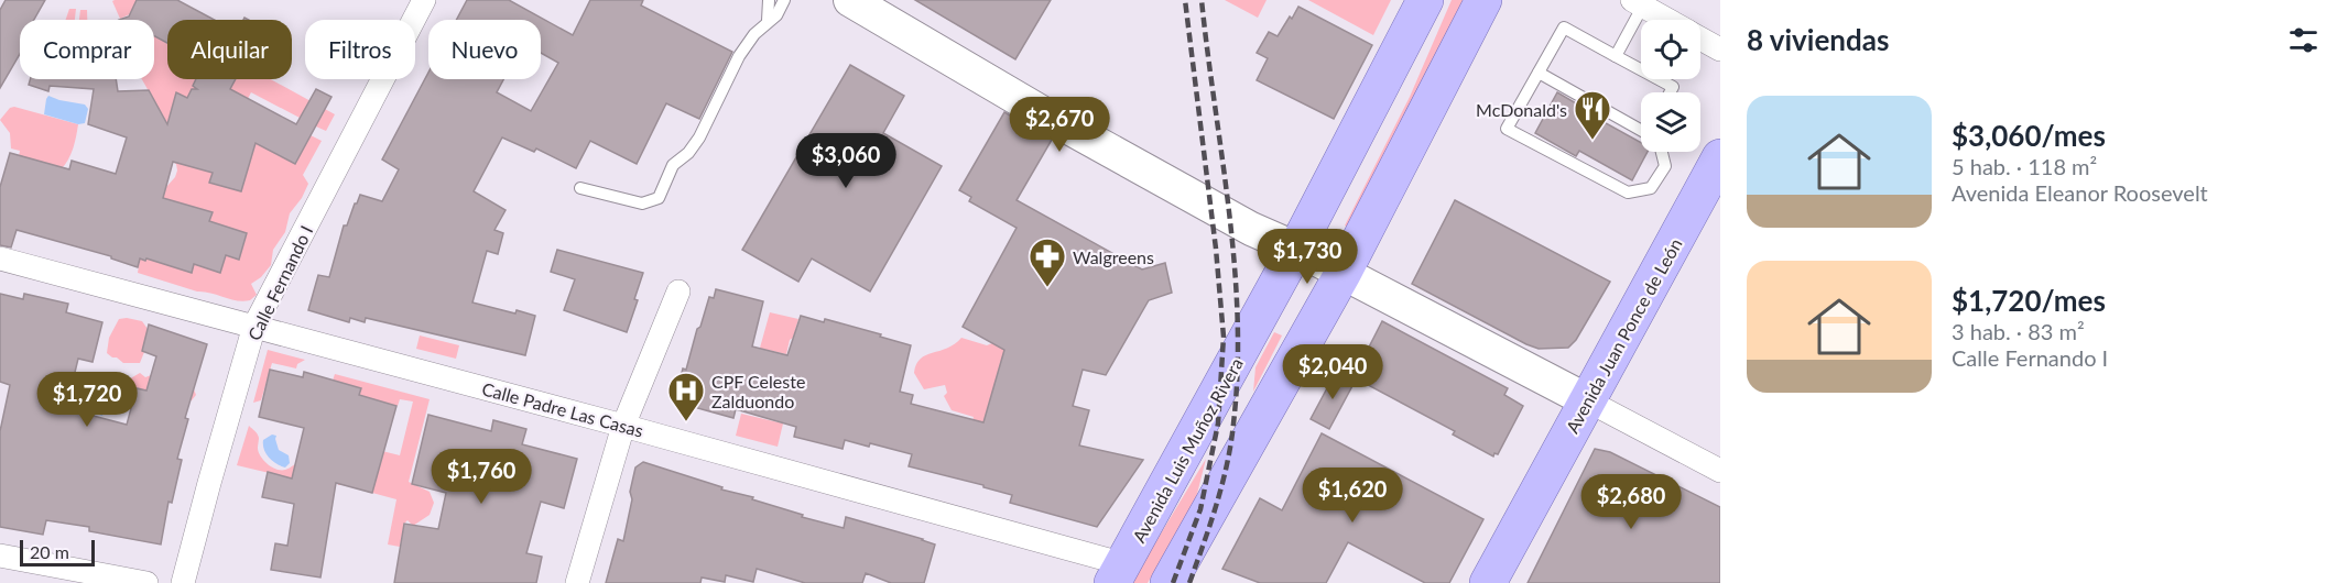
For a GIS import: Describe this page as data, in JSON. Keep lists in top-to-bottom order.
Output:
{
  "streets": {
    "main road": ["Avenida Juan Ponce de León", "Avenida Luis Muñoz Rivera"],
    "street": ["Calle Fernando I", "Calle Padre Las Casas"]
  },
  "crossings": [
    ["Calle Fernando I", "Calle Padre Las Casas"],
    ["Calle Padre Las Casas", "Avenida Luis Muñoz Rivera"]
  ],
  "places": {
    "restaurant": ["McDonald's"],
    "pharmacy": ["Walgreens"],
    "hospital": ["CPF Celeste Zalduondo"]
  },
  "scale_bar": "20 m",
  "page": {
    "heading": "8 viviendas",
    "chip": [
      "Comprar",
      "Alquilar",
      "Filtros",
      "Nuevo"
    ],
    "list": [
      {
        "name": "$3,060/mes",
        "note": "5 hab. · 118 m² · Avenida Eleanor Roosevelt"
      },
      {
        "name": "$1,720/mes",
        "note": "3 hab. · 83 m² · Calle Fernando I"
      }
    ],
    "price": [
      "$2,670",
      "$3,060",
      "$1,730",
      "$2,040",
      "$1,720",
      "$1,760",
      "$1,620",
      "$2,680"
    ],
    "scale": "20 m"
  }
}
